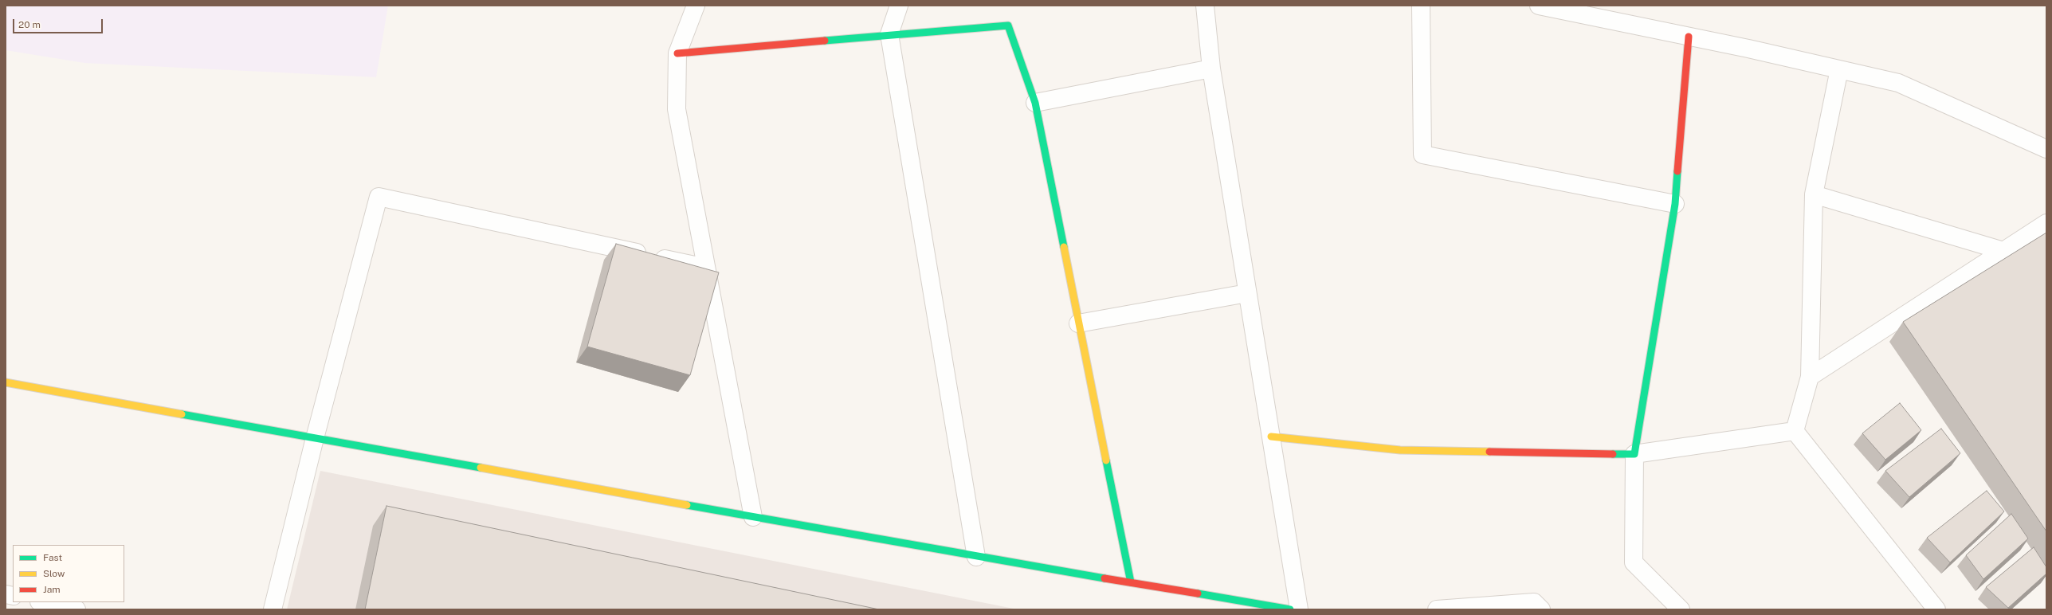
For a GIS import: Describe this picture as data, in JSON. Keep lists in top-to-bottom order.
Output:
{
  "legend": ["Fast", "Slow", "Jam"],
  "scale_bar": "20 m"
}
